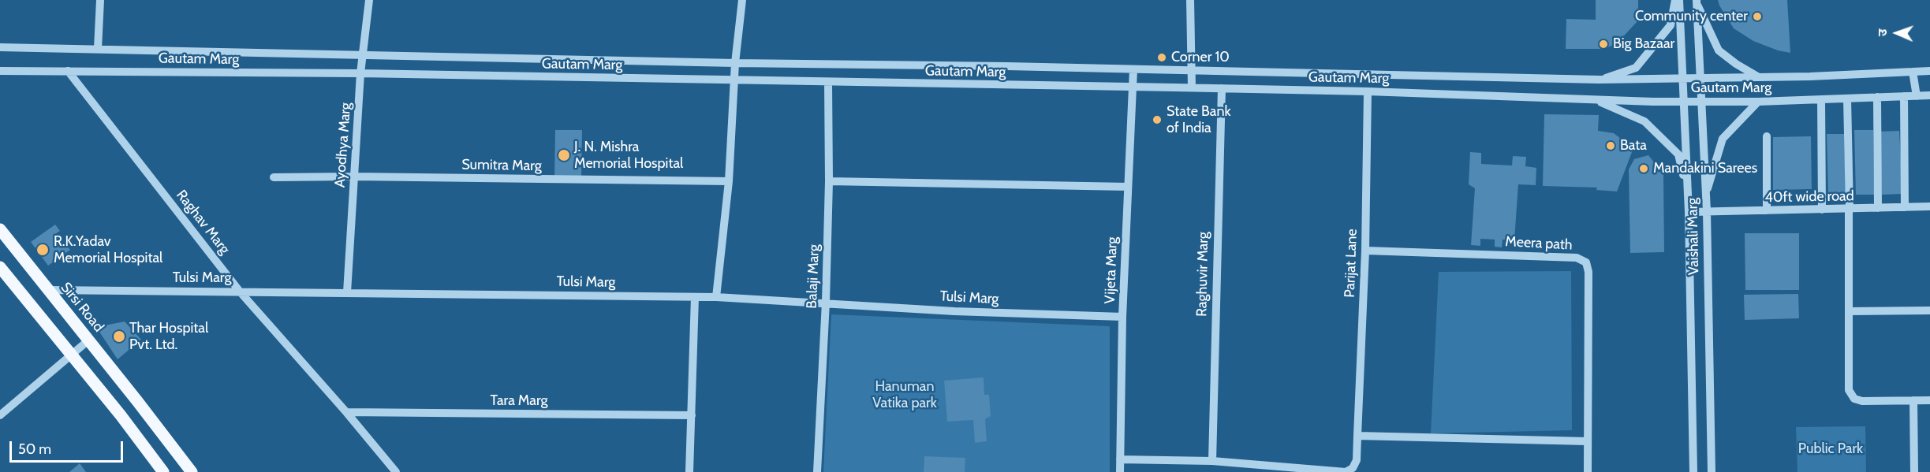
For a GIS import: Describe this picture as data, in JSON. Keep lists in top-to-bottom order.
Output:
{
  "streets": {
    "main road": ["Sirsi Road"],
    "street": [
      "Gautam Marg",
      "Ayodhya Marg",
      "Sumitra Marg",
      "40ft wide road",
      "Raghav Marg",
      "Vaishali Marg",
      "Meera path",
      "Parijat Lane",
      "Vijeta Marg",
      "Raghuvir Marg",
      "Balaji Marg",
      "Tulsi Marg",
      "Tara Marg"
    ]
  },
  "crossings": [
    ["Gautam Marg", "Ayodhya Marg"],
    ["Gautam Marg", "Raghav Marg"],
    ["Gautam Marg", "Vaishali Marg"],
    ["Gautam Marg", "Parijat Lane"],
    ["Gautam Marg", "Vijeta Marg"],
    ["Gautam Marg", "Raghuvir Marg"],
    ["Gautam Marg", "Balaji Marg"],
    ["Ayodhya Marg", "Sumitra Marg"],
    ["Ayodhya Marg", "Tulsi Marg"],
    ["40ft wide road", "Vaishali Marg"],
    ["Raghav Marg", "Tulsi Marg"],
    ["Raghav Marg", "Tara Marg"],
    ["Meera path", "Parijat Lane"],
    ["Parijat Lane", "Raghuvir Marg"],
    ["Vijeta Marg", "Tulsi Marg"],
    ["Balaji Marg", "Tulsi Marg"],
    ["Tulsi Marg", "Sirsi Road"]
  ],
  "parks": ["Hanuman Vatika park", "Public Park"],
  "places": [
    "Community center",
    "Big Bazaar",
    "Corner 10",
    "State Bank of India",
    "Bata",
    "J. N. Mishra Memorial Hospital",
    "Mandakini Sarees",
    "R.K.Yadav Memorial Hospital",
    "Thar Hospital Pvt. Ltd."
  ],
  "scale_bar": "50 m",
  "north": "left"
}
